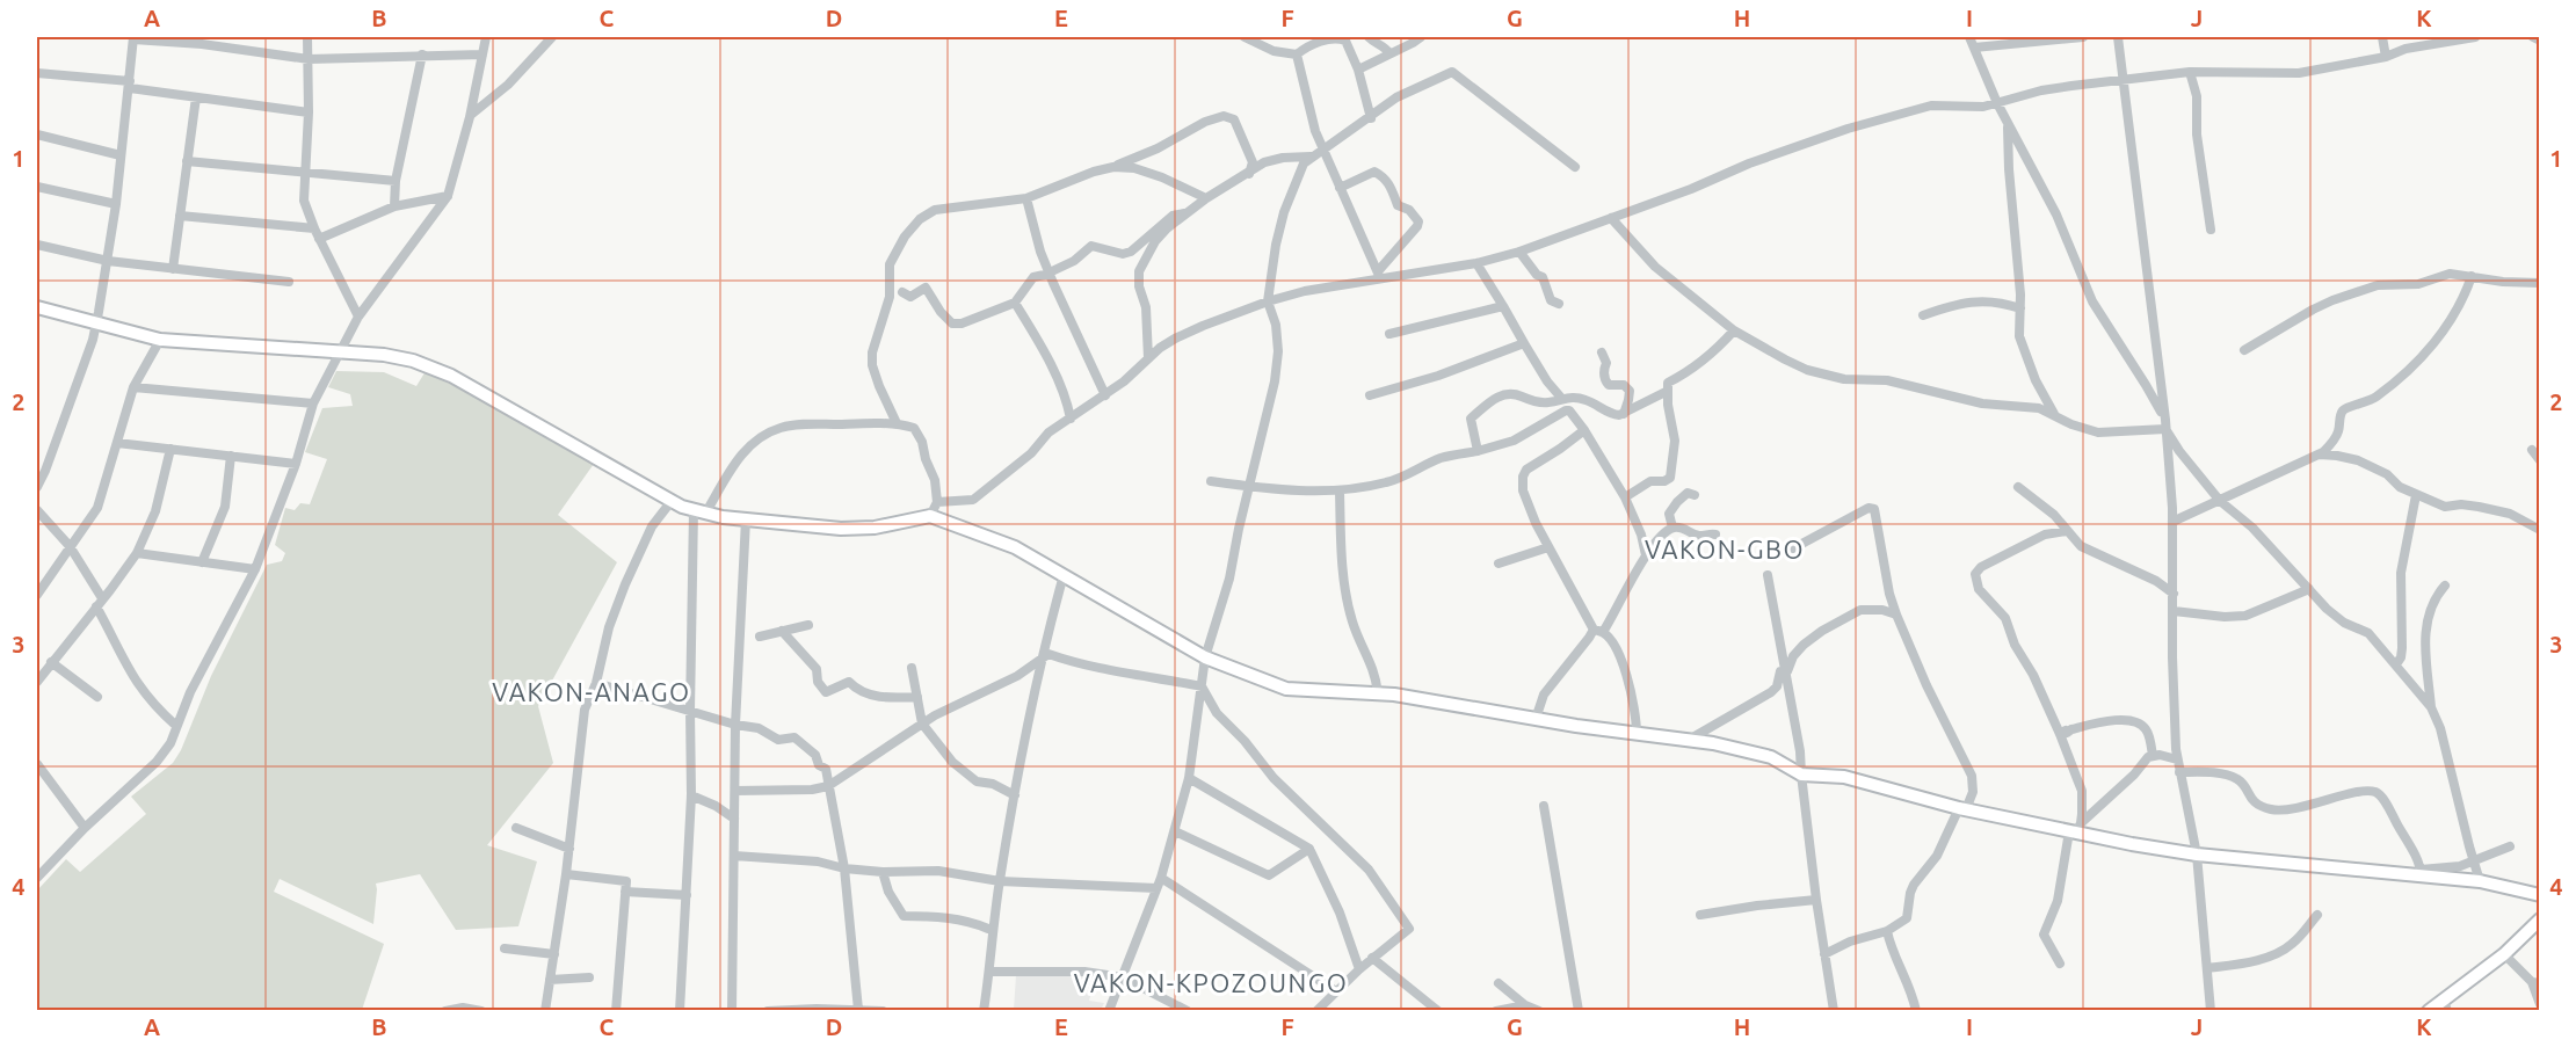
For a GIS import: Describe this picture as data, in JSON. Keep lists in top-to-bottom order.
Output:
{
  "districts": ["VAKON-GBO", "VAKON-ANAGO", "VAKON-KPOZOUNGO"],
  "grid": {
    "columns": [
      "A",
      "B",
      "C",
      "D",
      "E",
      "F",
      "G",
      "H",
      "I",
      "J",
      "K"
    ],
    "rows": [
      "1",
      "2",
      "3",
      "4"
    ]
  }
}
